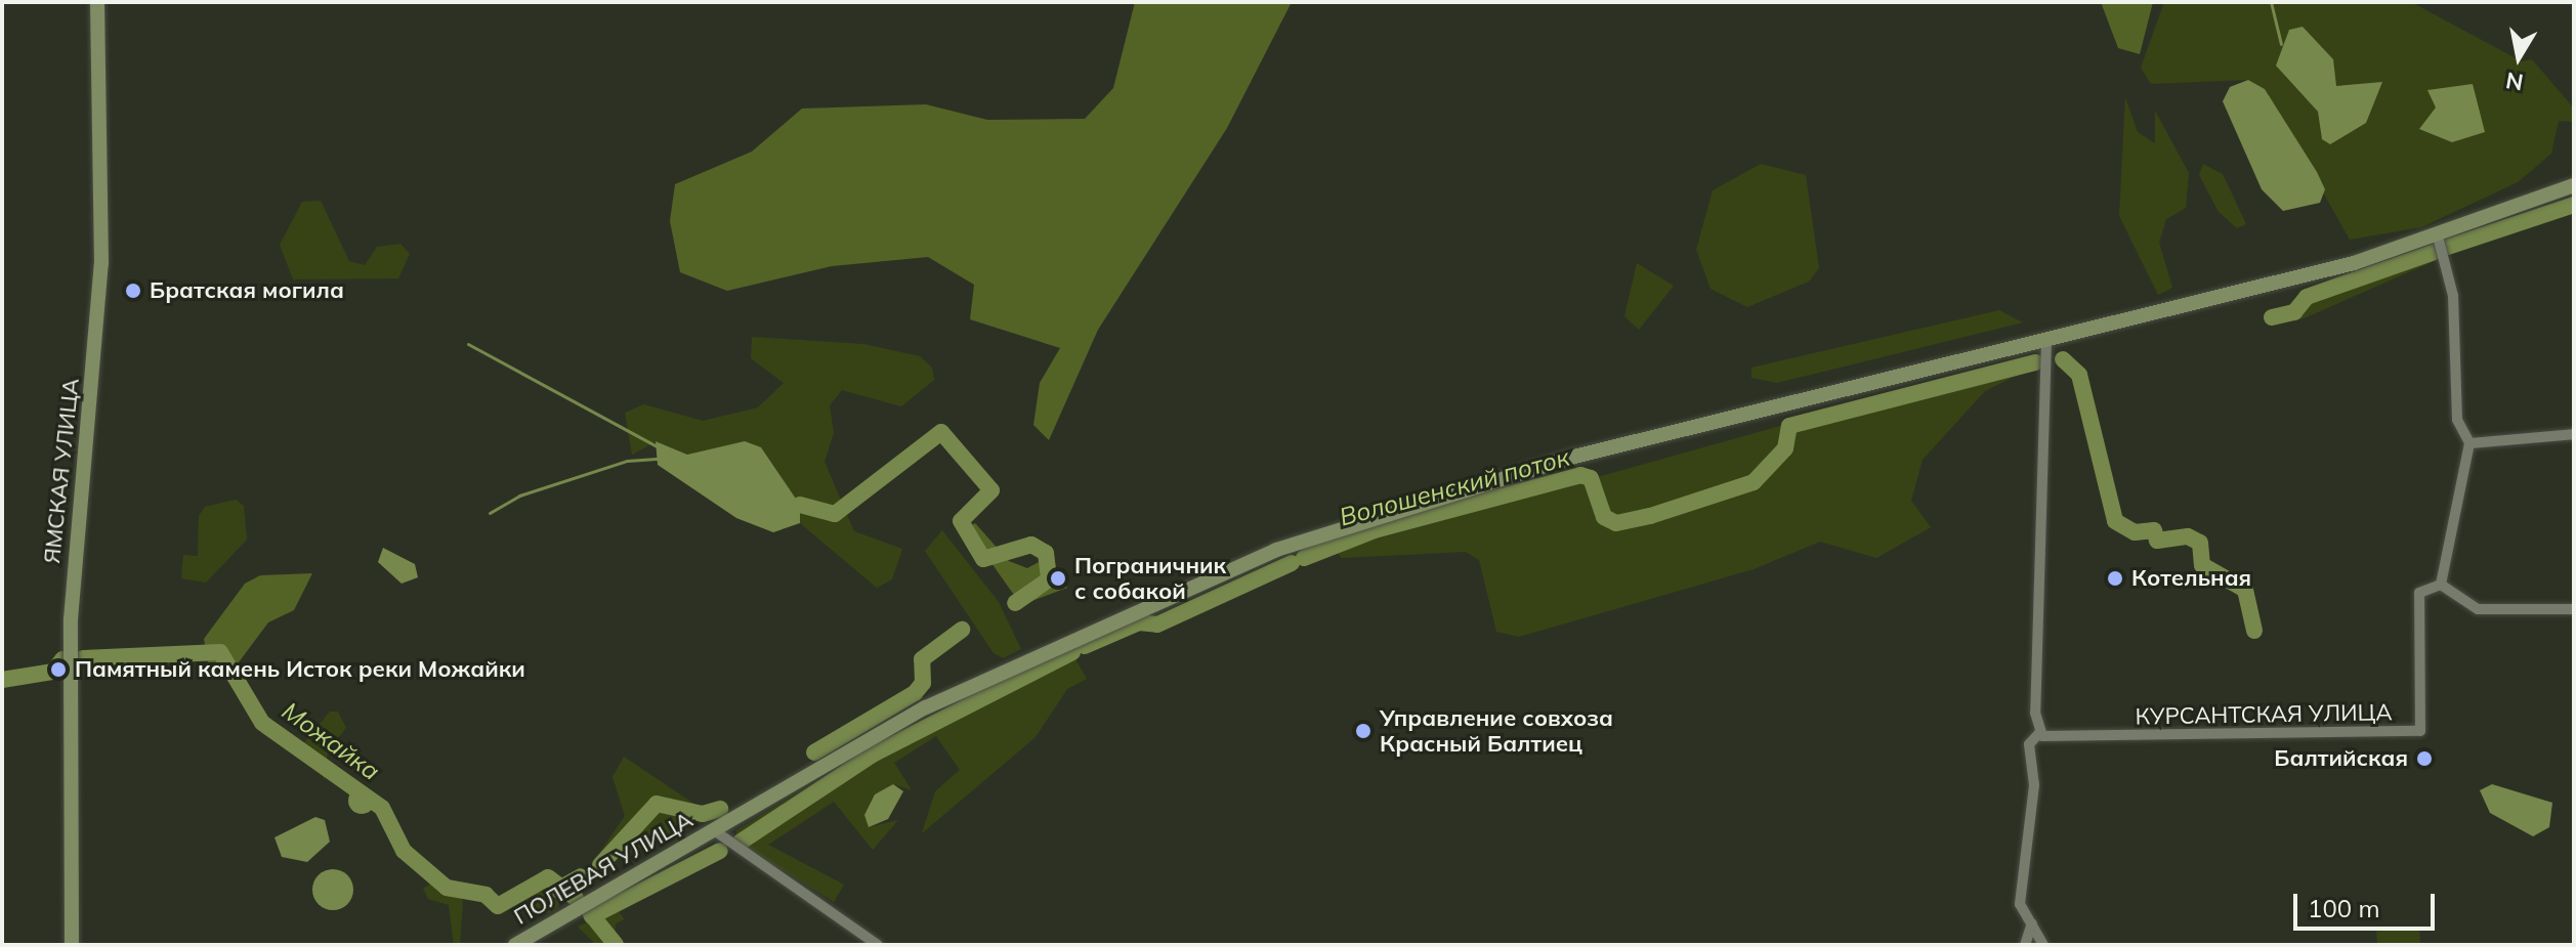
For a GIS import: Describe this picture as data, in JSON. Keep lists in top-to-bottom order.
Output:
{
  "streets": {
    "main road": ["ЯМСКАЯ УЛИЦА", "ПОЛЕВАЯ УЛИЦА"],
    "street": ["КУРСАНТСКАЯ УЛИЦА"]
  },
  "water": ["Волошенский поток", "Можайка"],
  "places": [
    "Братская могила",
    "Пограничник с собакой",
    "Котельная",
    "Памятный камень Исток реки Можайки",
    "Управление совхоза Красный Балтиец",
    "Балтийская"
  ],
  "scale_bar": "100 m",
  "north": "bottom"
}
